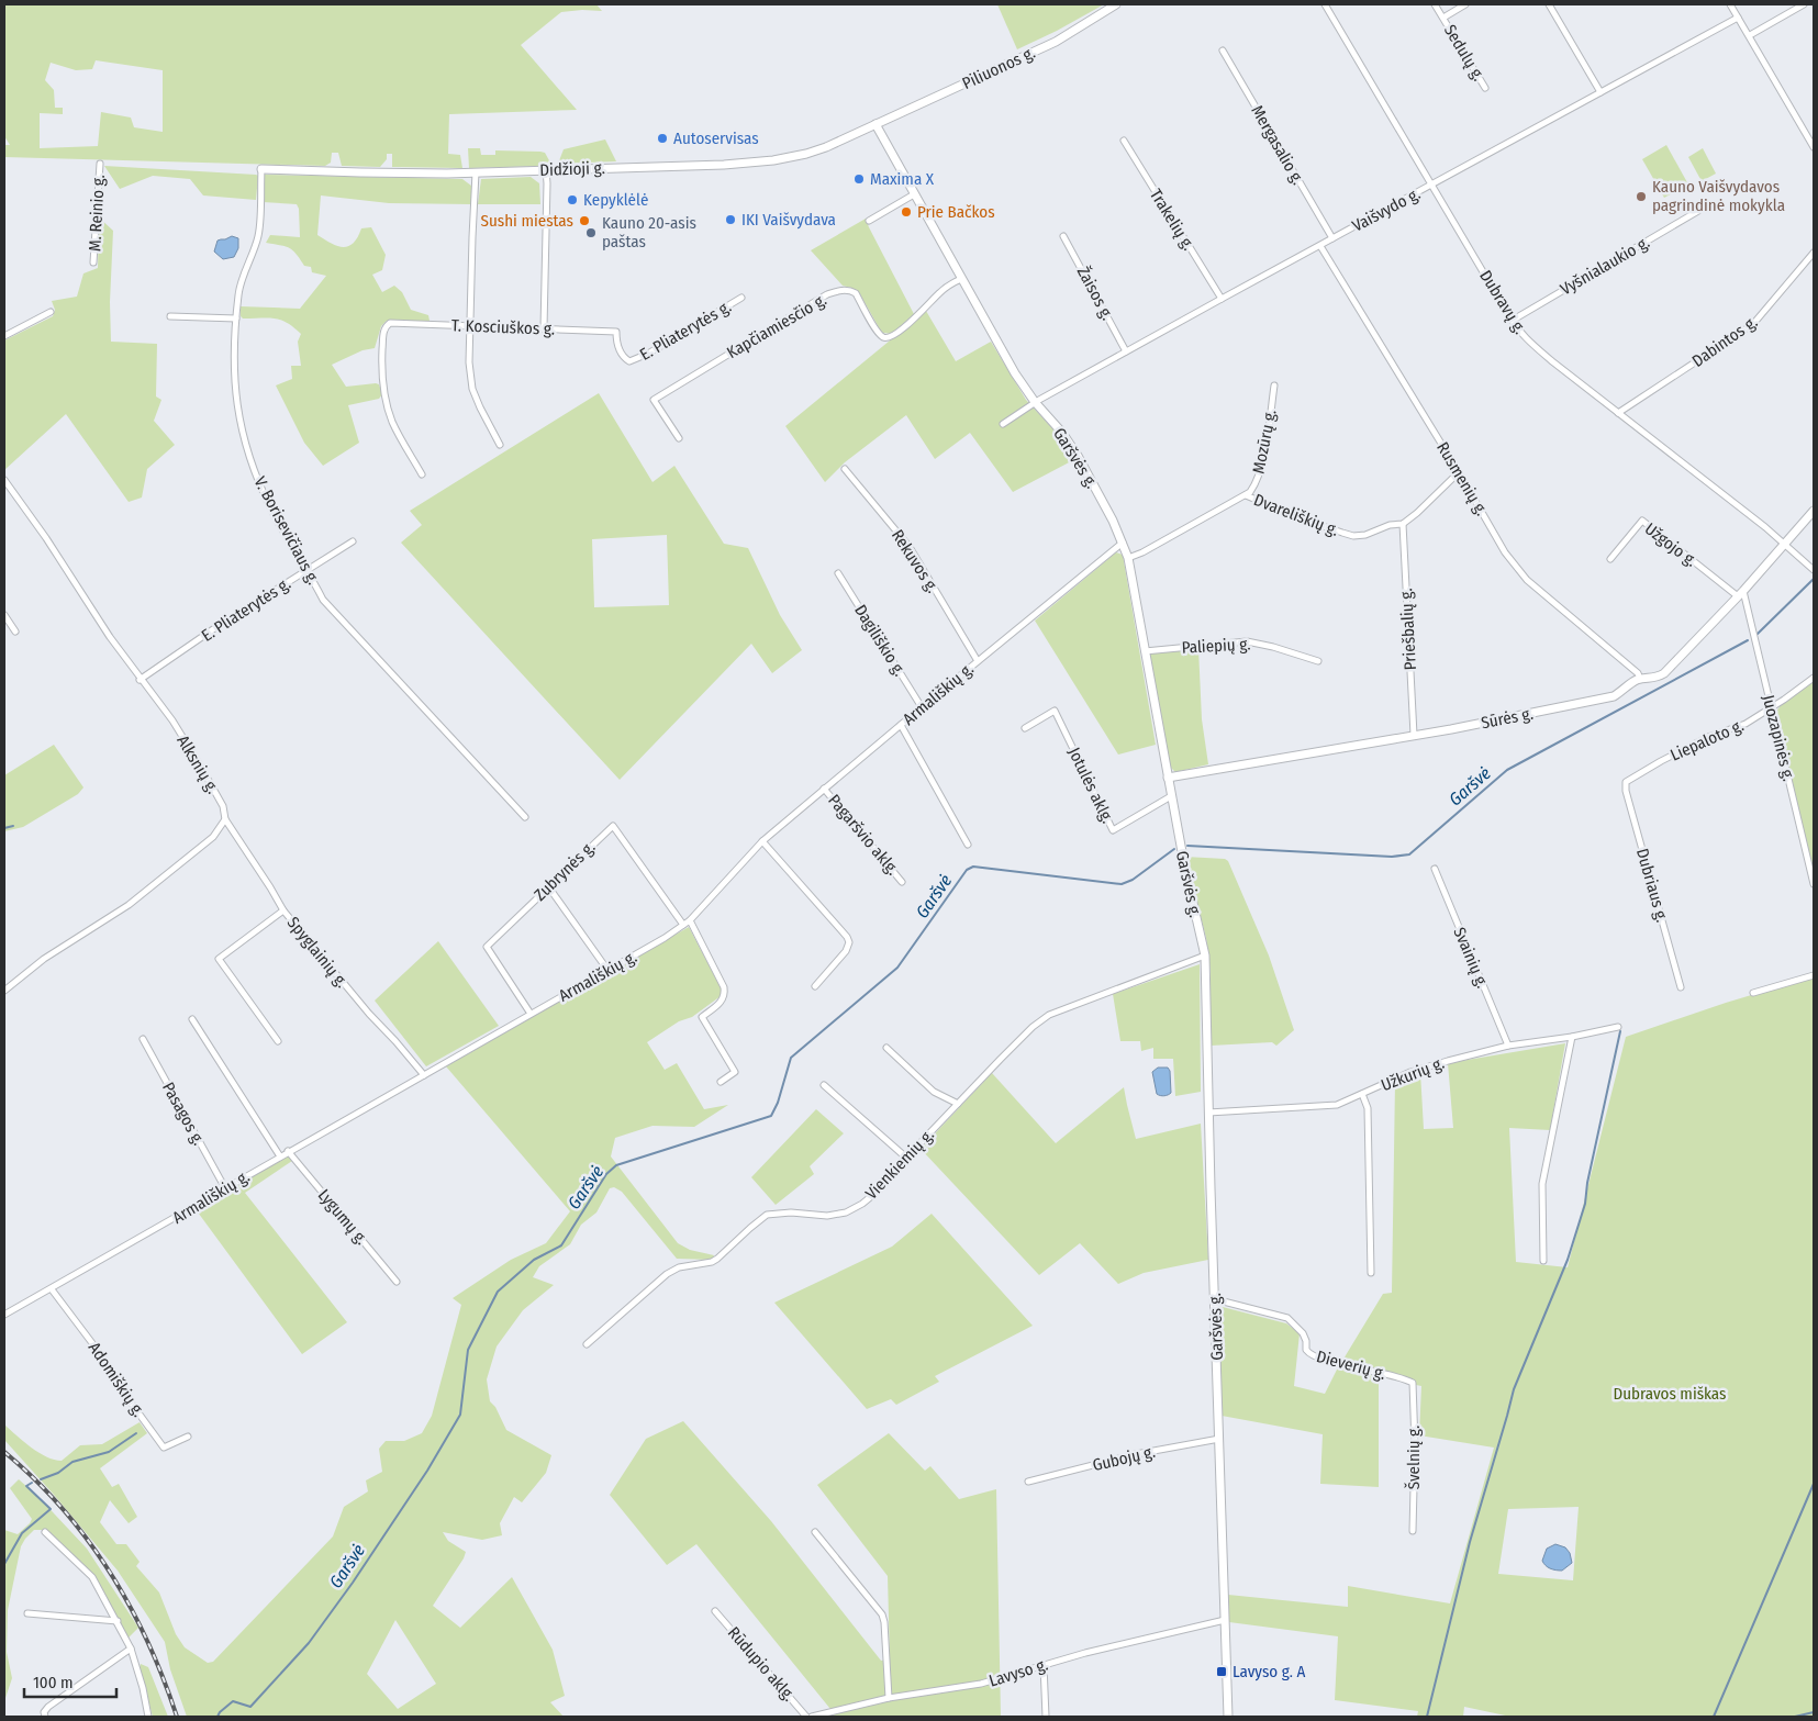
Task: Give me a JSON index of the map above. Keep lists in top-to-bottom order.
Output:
{
  "streets": {
    "main road": [
      "Piliuonos g.",
      "Didžioji g.",
      "Garšvės g.",
      "Sūrės g."
    ],
    "street": [
      "Sedulų g.",
      "Mergasalio g.",
      "Vaišvydo g.",
      "M. Reinio g.",
      "Trakelių g.",
      "Vyšnialaukio g.",
      "Žaisos g.",
      "Dubravų g.",
      "Kapčiamiesčio g.",
      "T. Kosciuškos g.",
      "E. Pliaterytės g.",
      "Dabintos g.",
      "Mozūrų g.",
      "Rusmenių g.",
      "Dvareliškių g.",
      "V. Borisevičiaus g.",
      "Užgojo g.",
      "Rekuvos g.",
      "Priešbalių g.",
      "Dagiliškio g.",
      "Paliepių g.",
      "Armališkių g.",
      "Juozapinės g.",
      "Liepaloto g.",
      "Alksnių g.",
      "Jotulės aklg.",
      "Pagaršvio aklg.",
      "Zubrynės g.",
      "Dubriaus g.",
      "Spyglainių g.",
      "Svainių g.",
      "Užkurių g.",
      "Pasagos g.",
      "Vienkiemių g.",
      "Lygumų g.",
      "Dieverių g.",
      "Adomiškių g.",
      "Švelnių g.",
      "Gubojų g.",
      "Rūdupio aklg.",
      "Lavyso g."
    ]
  },
  "crossings": [
    ["Piliuonos g.", "Didžioji g."],
    ["Piliuonos g.", "Garšvės g."],
    ["Mergasalio g.", "Vaišvydo g."],
    ["Didžioji g.", "Garšvės g."],
    ["Didžioji g.", "V. Borisevičiaus g."],
    ["Vaišvydo g.", "Trakelių g."],
    ["Vaišvydo g.", "Žaisos g."],
    ["Vaišvydo g.", "Dubravų g."],
    ["Vaišvydo g.", "Garšvės g."],
    ["Vaišvydo g.", "Rusmenių g."],
    ["Vyšnialaukio g.", "Dubravų g."],
    ["Dubravų g.", "Dabintos g."],
    ["Dubravų g.", "Sūrės g."],
    ["Kapčiamiesčio g.", "Garšvės g."],
    ["T. Kosciuškos g.", "E. Pliaterytės g."],
    ["E. Pliaterytės g.", "V. Borisevičiaus g."],
    ["E. Pliaterytės g.", "Alksnių g."],
    ["Mozūrų g.", "Dvareliškių g."],
    ["Garšvės g.", "Dvareliškių g."],
    ["Garšvės g.", "Paliepių g."],
    ["Garšvės g.", "Armališkių g."],
    ["Garšvės g.", "Sūrės g."],
    ["Garšvės g.", "Jotulės aklg."],
    ["Garšvės g.", "Užkurių g."],
    ["Garšvės g.", "Vienkiemių g."],
    ["Garšvės g.", "Dieverių g."],
    ["Garšvės g.", "Gubojų g."],
    ["Garšvės g.", "Lavyso g."],
    ["Rusmenių g.", "Dvareliškių g."],
    ["Rusmenių g.", "Sūrės g."],
    ["Dvareliškių g.", "Priešbalių g."],
    ["Užgojo g.", "Sūrės g."],
    ["Užgojo g.", "Juozapinės g."],
    ["Rekuvos g.", "Armališkių g."],
    ["Priešbalių g.", "Sūrės g."],
    ["Dagiliškio g.", "Armališkių g."],
    ["Armališkių g.", "Pagaršvio aklg."],
    ["Armališkių g.", "Zubrynės g."],
    ["Armališkių g.", "Spyglainių g."],
    ["Armališkių g.", "Pasagos g."],
    ["Armališkių g.", "Lygumų g."],
    ["Armališkių g.", "Adomiškių g."],
    ["Sūrės g.", "Juozapinės g."],
    ["Juozapinės g.", "Liepaloto g."],
    ["Liepaloto g.", "Dubriaus g."],
    ["Alksnių g.", "Spyglainių g."],
    ["Svainių g.", "Užkurių g."],
    ["Dieverių g.", "Švelnių g."]
  ],
  "water": ["Garšvė"],
  "parks": ["Dubravos miškas"],
  "places": {
    "other": [
      "Autoservisas",
      "Maxima X",
      "Kauno Vaišvydavos pagrindinė mokykla",
      "Kepyklėlė",
      "Prie Bačkos",
      "IKI Vaišvydava",
      "Sushi miestas",
      "Kauno 20-asis paštas"
    ],
    "transit": ["Lavyso g. A"]
  },
  "scale_bar": "100 m"
}
